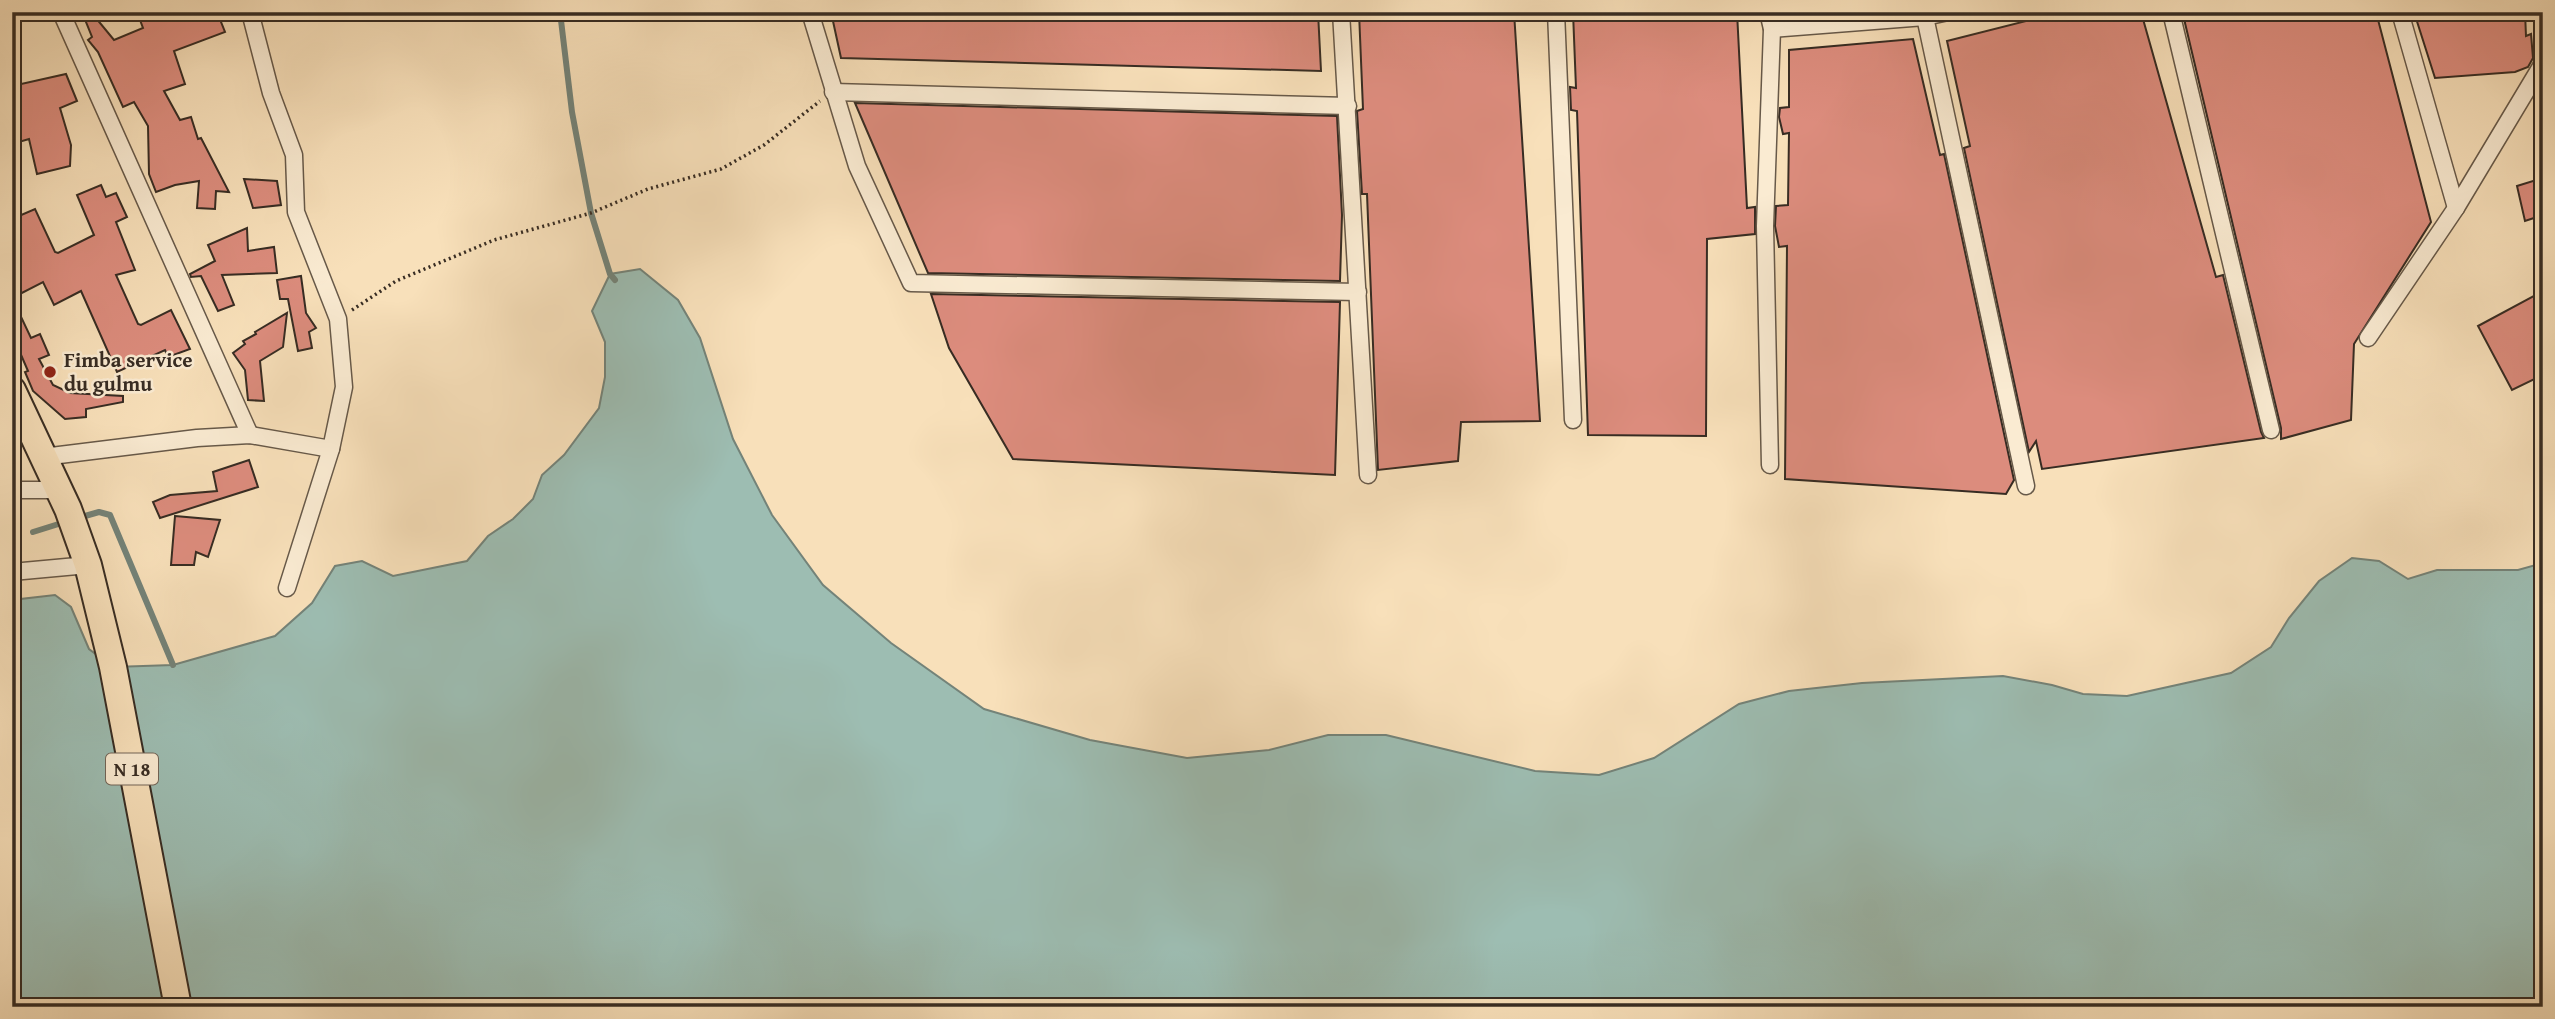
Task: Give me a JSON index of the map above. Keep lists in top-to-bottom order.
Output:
{
  "streets": {
    "main road": ["N 18"]
  },
  "places": ["Fimba service du gulmu"]
}
